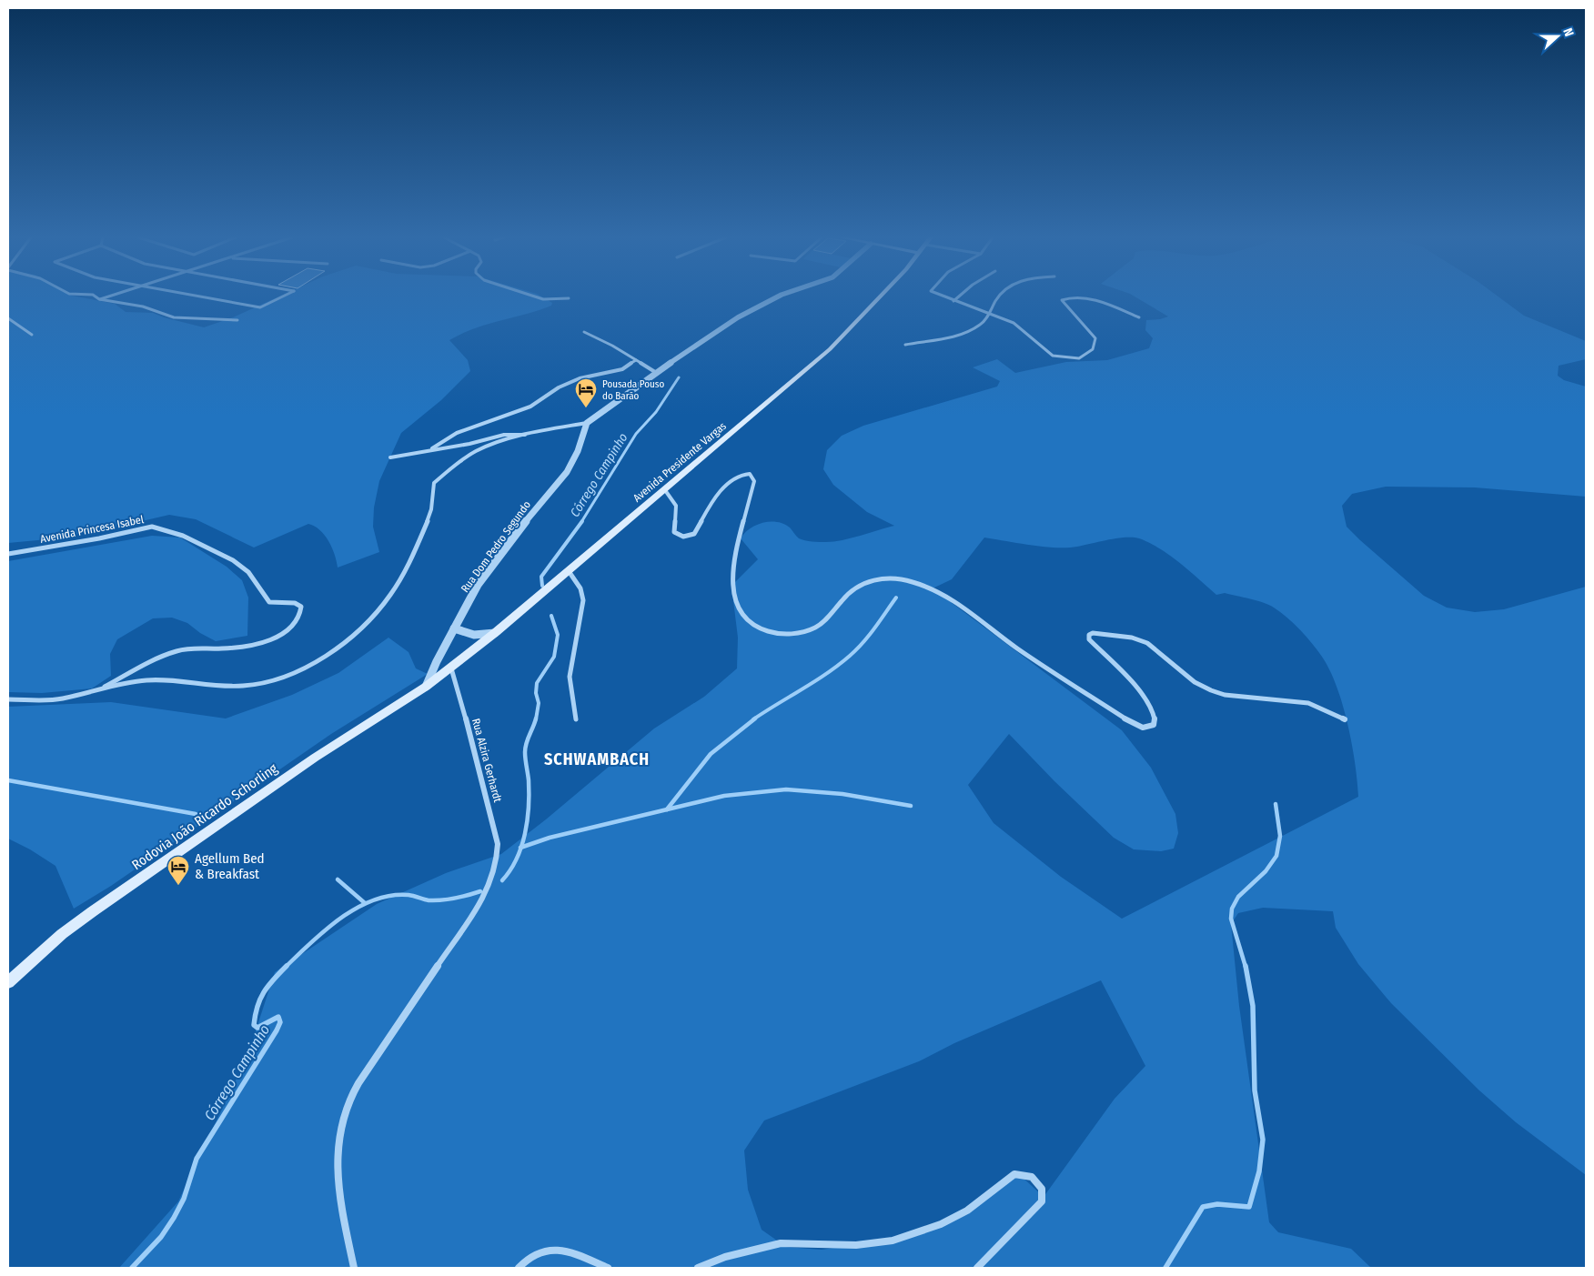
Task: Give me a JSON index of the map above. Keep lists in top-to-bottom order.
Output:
{
  "streets": {
    "main road": ["Avenida Presidente Vargas", "Rodovia João Ricardo Schorling"],
    "street": ["Avenida Princesa Isabel", "Rua Dom Pedro Segundo", "Rua Alzira Gerhardt"]
  },
  "crossings": [
    ["Avenida Presidente Vargas", "Rua Dom Pedro Segundo"],
    ["Avenida Presidente Vargas", "Rua Alzira Gerhardt"],
    ["Avenida Presidente Vargas", "Rodovia João Ricardo Schorling"],
    ["Avenida Princesa Isabel", "Rua Dom Pedro Segundo"],
    ["Rua Dom Pedro Segundo", "Rodovia João Ricardo Schorling"]
  ],
  "districts": ["SCHWAMBACH"],
  "water": ["Córrego Campinho"],
  "places": {
    "hotel": ["Pousada Pouso do Barão", "Agellum Bed & Breakfast"]
  },
  "north": "right"
}
